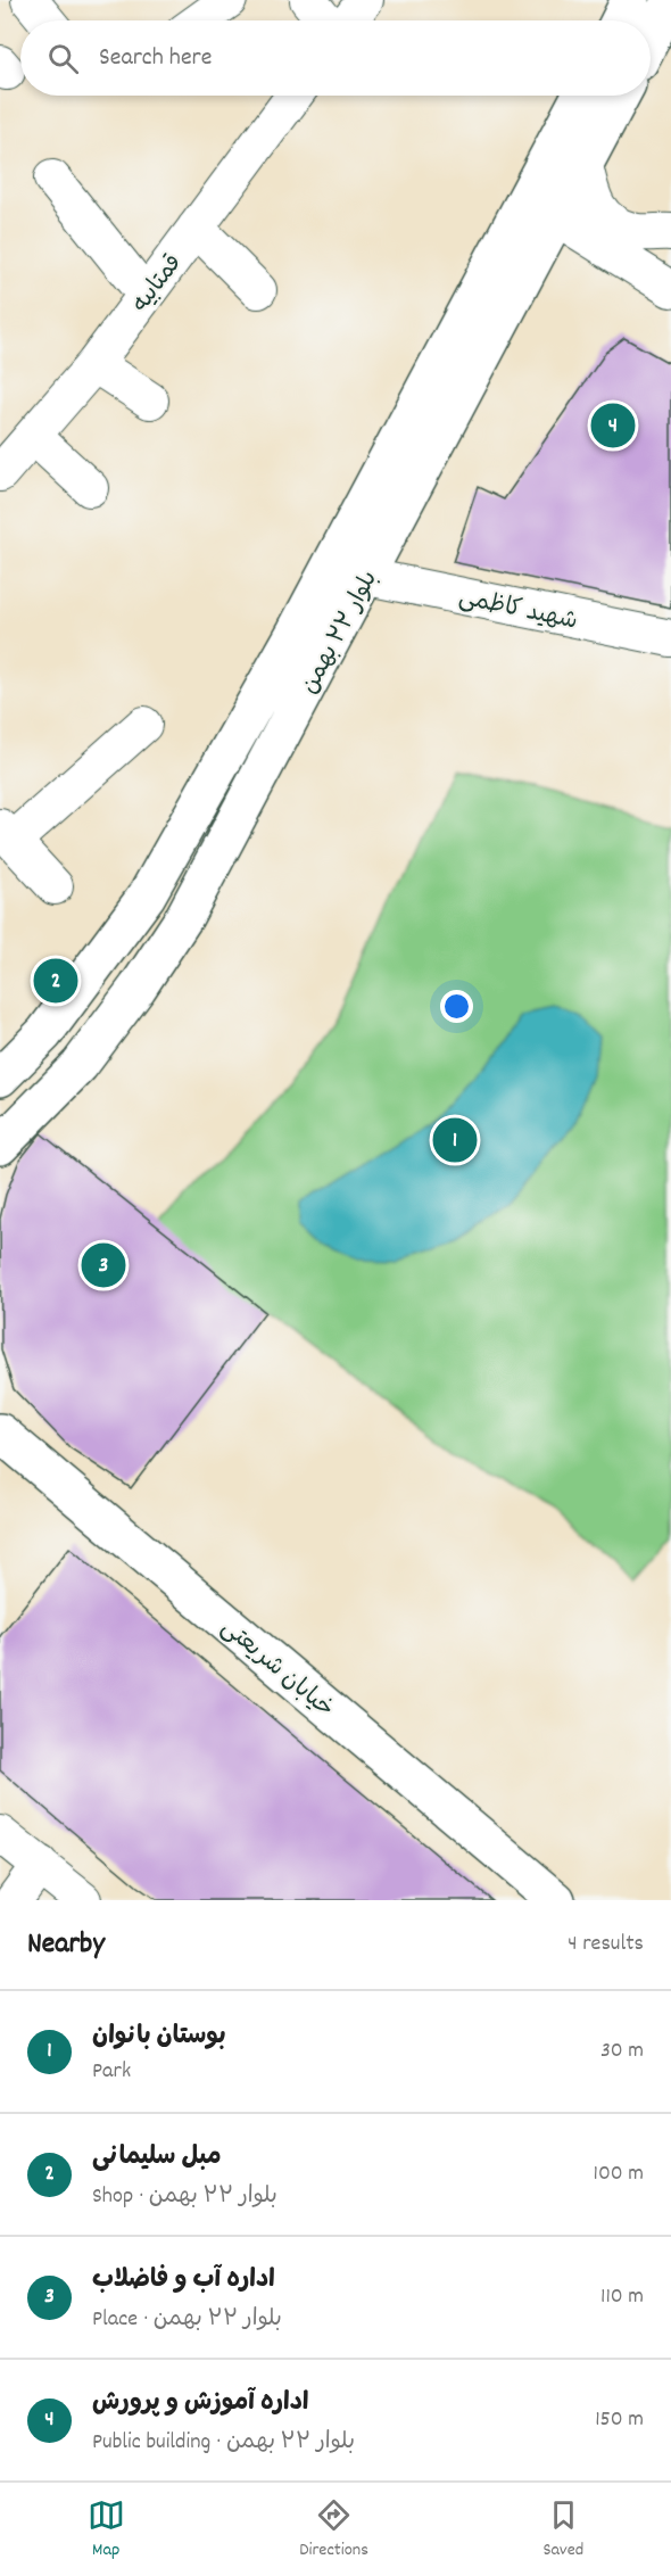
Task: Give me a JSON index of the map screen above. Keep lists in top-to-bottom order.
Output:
{
  "streets": {
    "main road": ["بلوار ۲۲ بهمن", "خیابان شریعتی"],
    "street": ["قمتابیه", "شهید کاظمی"]
  },
  "crossings": [
    ["شهید کاظمی", "بلوار ۲۲ بهمن"]
  ],
  "page": {
    "search": "Search here",
    "pins": [
      "4",
      "2",
      "1",
      "3"
    ],
    "heading": ["Nearby", "4 results"],
    "list": [
      {
        "mark": "1",
        "name": "بوستان بانوان",
        "note": "Park",
        "value": "30 m"
      },
      {
        "mark": "2",
        "name": "مبل سلیمانی",
        "note": "Shop · بلوار ۲۲ بهمن",
        "value": "100 m"
      },
      {
        "mark": "3",
        "name": "اداره آب و فاضلاب",
        "note": "Place · بلوار ۲۲ بهمن",
        "value": "110 m"
      },
      {
        "mark": "4",
        "name": "اداره آموزش و پرورش",
        "note": "Public building · بلوار ۲۲ بهمن",
        "value": "150 m"
      }
    ],
    "nav": ["Map", "Directions", "Saved"]
  }
}
